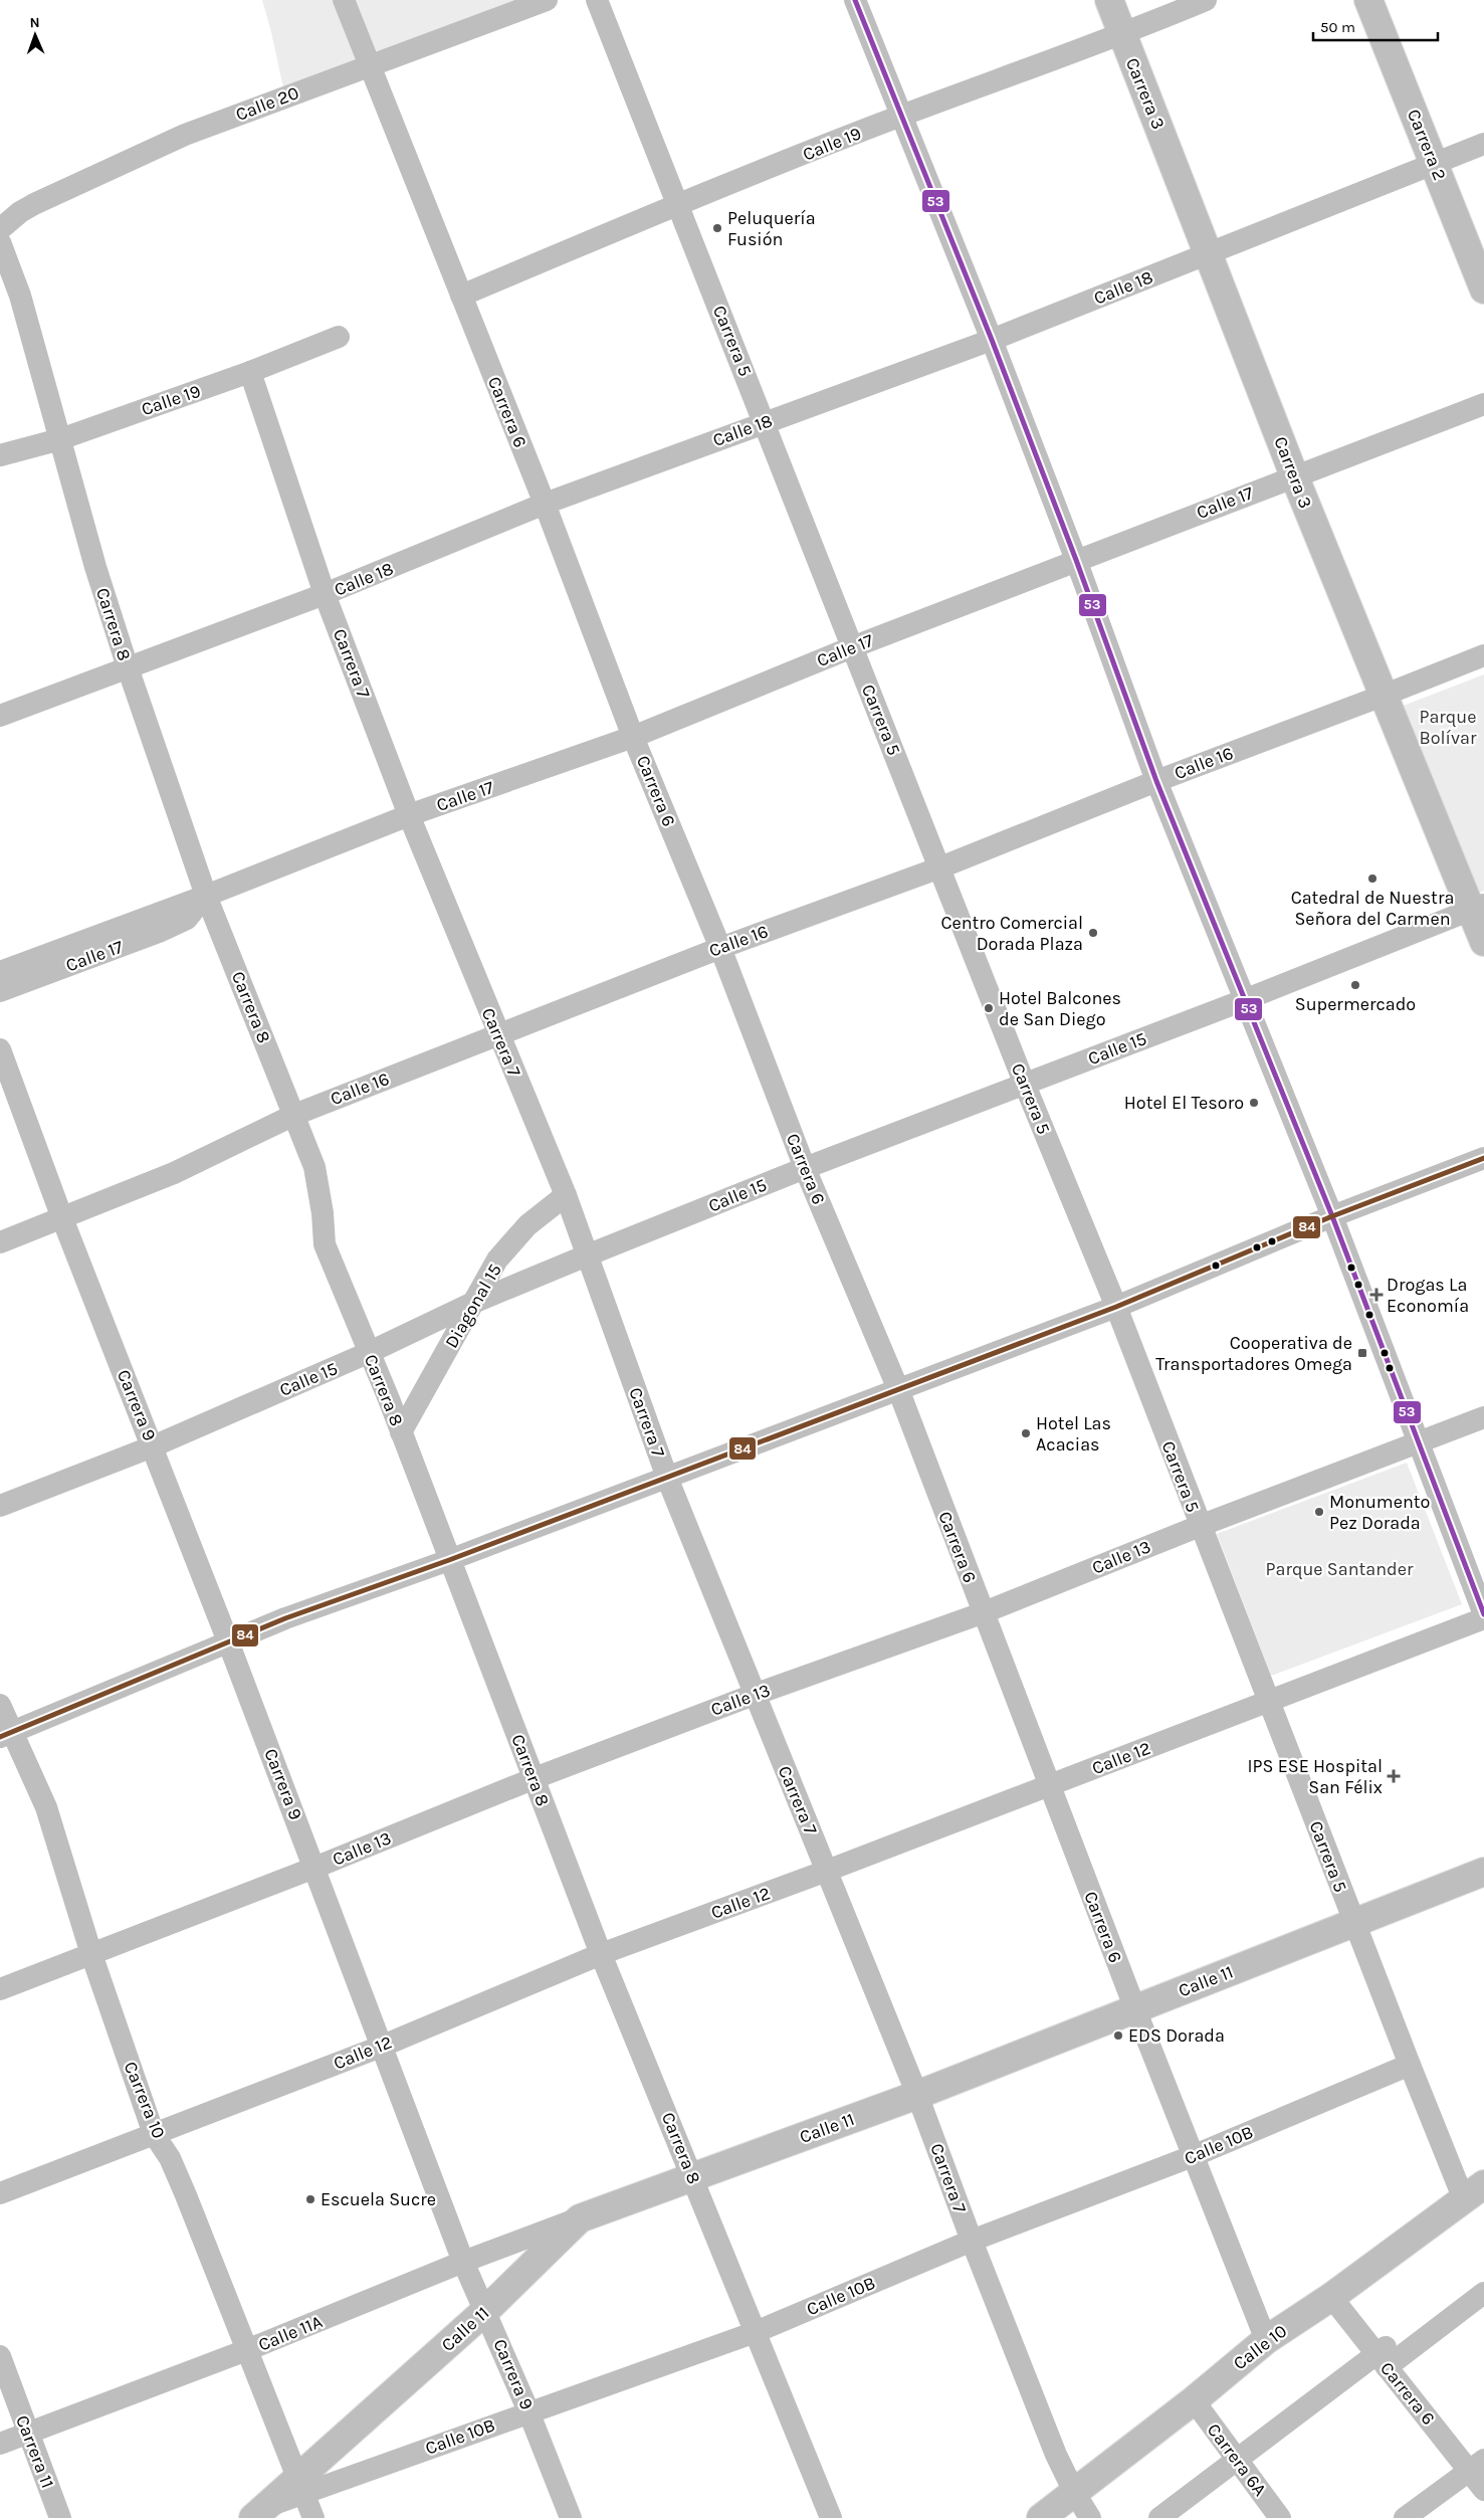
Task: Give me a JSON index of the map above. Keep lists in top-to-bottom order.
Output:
{
  "streets": {
    "main road": [
      "Carrera 3",
      "Carrera 2",
      "Calle 11",
      "Calle 10"
    ],
    "street": [
      "Calle 20",
      "Calle 19",
      "Calle 18",
      "Carrera 5",
      "Carrera 6",
      "Calle 17",
      "Carrera 8",
      "Carrera 7",
      "Calle 16",
      "Calle 15",
      "Diagonal 15",
      "Carrera 9",
      "Calle 13",
      "Calle 12",
      "Carrera 10",
      "Calle 10B",
      "Calle 11A",
      "Carrera 11",
      "Carrera 6A"
    ]
  },
  "crossings": [
    ["Carrera 3", "Calle 19"],
    ["Carrera 3", "Calle 18"],
    ["Carrera 3", "Calle 17"],
    ["Carrera 3", "Calle 16"],
    ["Carrera 3", "Calle 15"],
    ["Calle 20", "Carrera 6"],
    ["Calle 19", "Carrera 5"],
    ["Calle 19", "Carrera 6"],
    ["Calle 19", "Carrera 8"],
    ["Calle 19", "Carrera 7"],
    ["Carrera 2", "Calle 18"],
    ["Calle 18", "Carrera 5"],
    ["Calle 18", "Carrera 6"],
    ["Calle 18", "Carrera 8"],
    ["Calle 18", "Carrera 7"],
    ["Carrera 5", "Calle 17"],
    ["Carrera 5", "Calle 16"],
    ["Carrera 5", "Calle 15"],
    ["Carrera 5", "Calle 13"],
    ["Carrera 5", "Calle 12"],
    ["Carrera 5", "Calle 11"],
    ["Carrera 5", "Calle 10B"],
    ["Carrera 5", "Calle 10"],
    ["Carrera 6", "Calle 17"],
    ["Carrera 6", "Calle 16"],
    ["Carrera 6", "Calle 15"],
    ["Carrera 6", "Calle 13"],
    ["Carrera 6", "Calle 12"],
    ["Carrera 6", "Calle 11"],
    ["Carrera 6", "Calle 10B"],
    ["Carrera 6", "Calle 10"],
    ["Calle 17", "Carrera 8"],
    ["Calle 17", "Carrera 7"],
    ["Carrera 8", "Calle 16"],
    ["Carrera 8", "Calle 15"],
    ["Carrera 8", "Diagonal 15"],
    ["Carrera 8", "Calle 13"],
    ["Carrera 8", "Calle 12"],
    ["Carrera 8", "Calle 11"],
    ["Carrera 8", "Calle 10B"],
    ["Carrera 7", "Calle 16"],
    ["Carrera 7", "Calle 15"],
    ["Carrera 7", "Diagonal 15"],
    ["Carrera 7", "Calle 13"],
    ["Carrera 7", "Calle 12"],
    ["Carrera 7", "Calle 11"],
    ["Carrera 7", "Calle 10B"],
    ["Carrera 7", "Calle 10"],
    ["Calle 16", "Carrera 9"],
    ["Calle 15", "Diagonal 15"],
    ["Calle 15", "Carrera 9"],
    ["Carrera 9", "Calle 13"],
    ["Carrera 9", "Calle 12"],
    ["Carrera 9", "Calle 11"],
    ["Carrera 9", "Calle 10B"],
    ["Carrera 9", "Calle 11A"],
    ["Calle 13", "Carrera 10"],
    ["Calle 12", "Carrera 10"],
    ["Calle 11", "Carrera 10"],
    ["Calle 11", "Calle 10B"],
    ["Calle 11", "Calle 11A"],
    ["Carrera 10", "Calle 10B"],
    ["Carrera 10", "Calle 11A"],
    ["Calle 11A", "Carrera 11"],
    ["Calle 10", "Carrera 6A"]
  ],
  "parks": ["Parque Bolívar", "Parque Santander"],
  "places": {
    "other": [
      "Peluquería Fusión",
      "Catedral de Nuestra Señora del Carmen",
      "Centro Comercial Dorada Plaza",
      "Supermercado",
      "Hotel Balcones de San Diego",
      "Hotel El Tesoro",
      "Hotel Las Acacias",
      "Monumento Pez Dorada",
      "EDS Dorada",
      "Escuela Sucre"
    ],
    "health": ["Drogas La Economía", "IPS ESE Hospital San Félix"],
    "transit": ["Cooperativa de Transportadores Omega"]
  },
  "lines": ["transit line 53", "transit line 84"],
  "scale_bar": "50 m",
  "north": "top"
}
